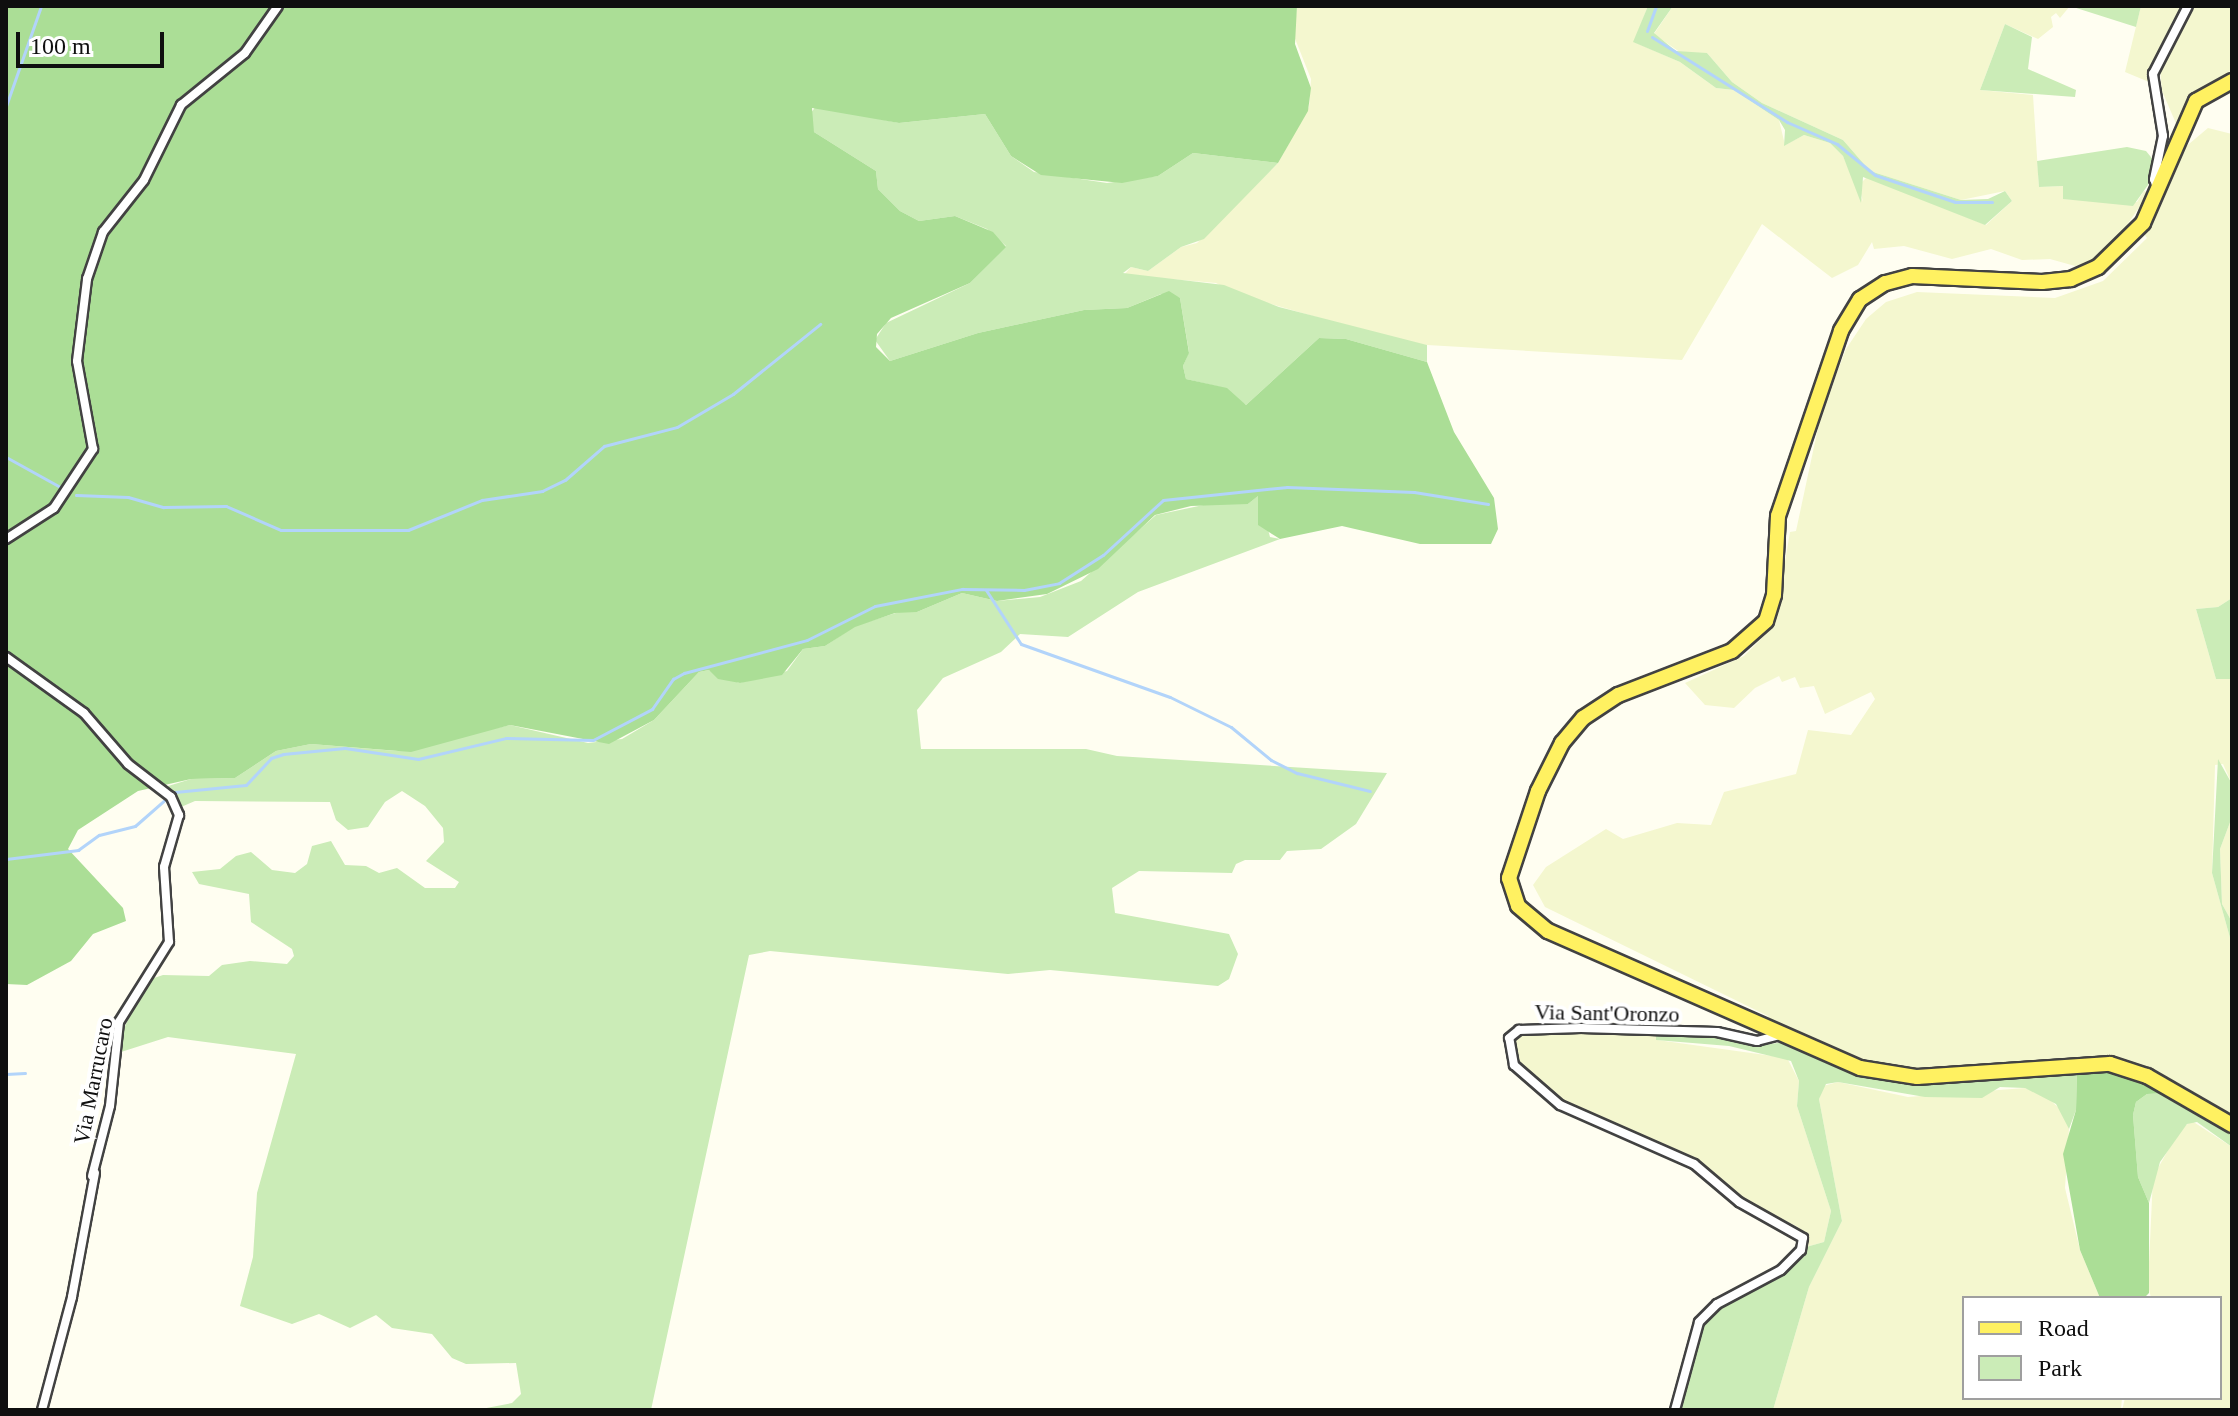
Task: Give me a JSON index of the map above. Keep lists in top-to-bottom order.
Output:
{
  "streets": {
    "street": ["Via Sant'Oronzo", "Via Marrucaro"]
  },
  "legend": ["Road", "Park"],
  "scale_bar": "100 m"
}
